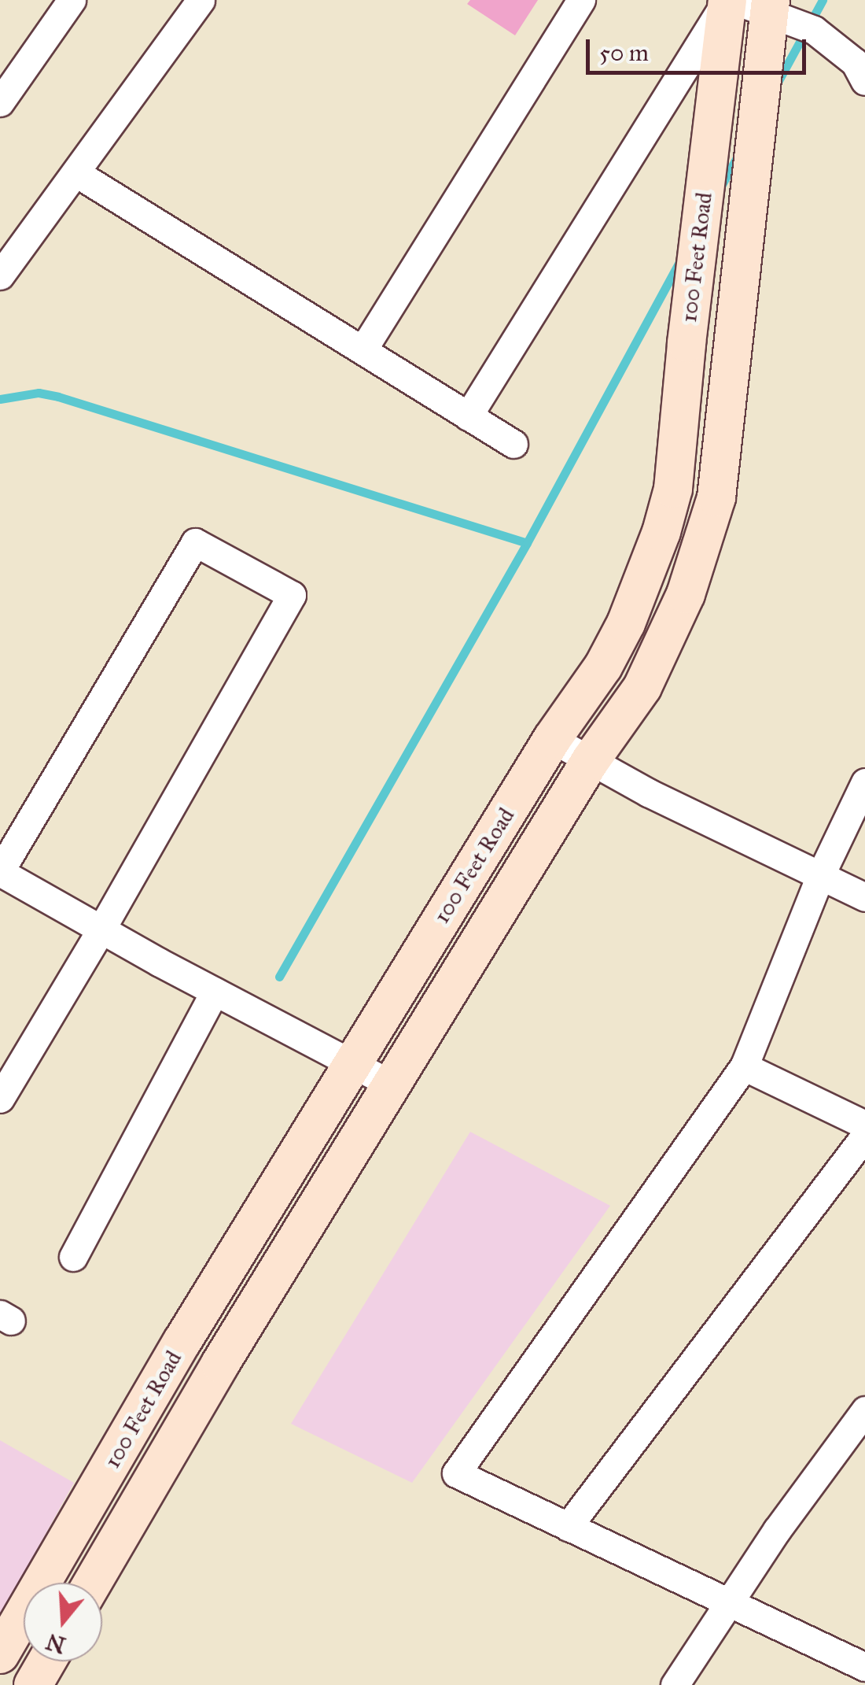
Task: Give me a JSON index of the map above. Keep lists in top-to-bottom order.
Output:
{
  "streets": {
    "main road": ["100 Feet Road"]
  },
  "scale_bar": "50 m",
  "north": "bottom"
}
